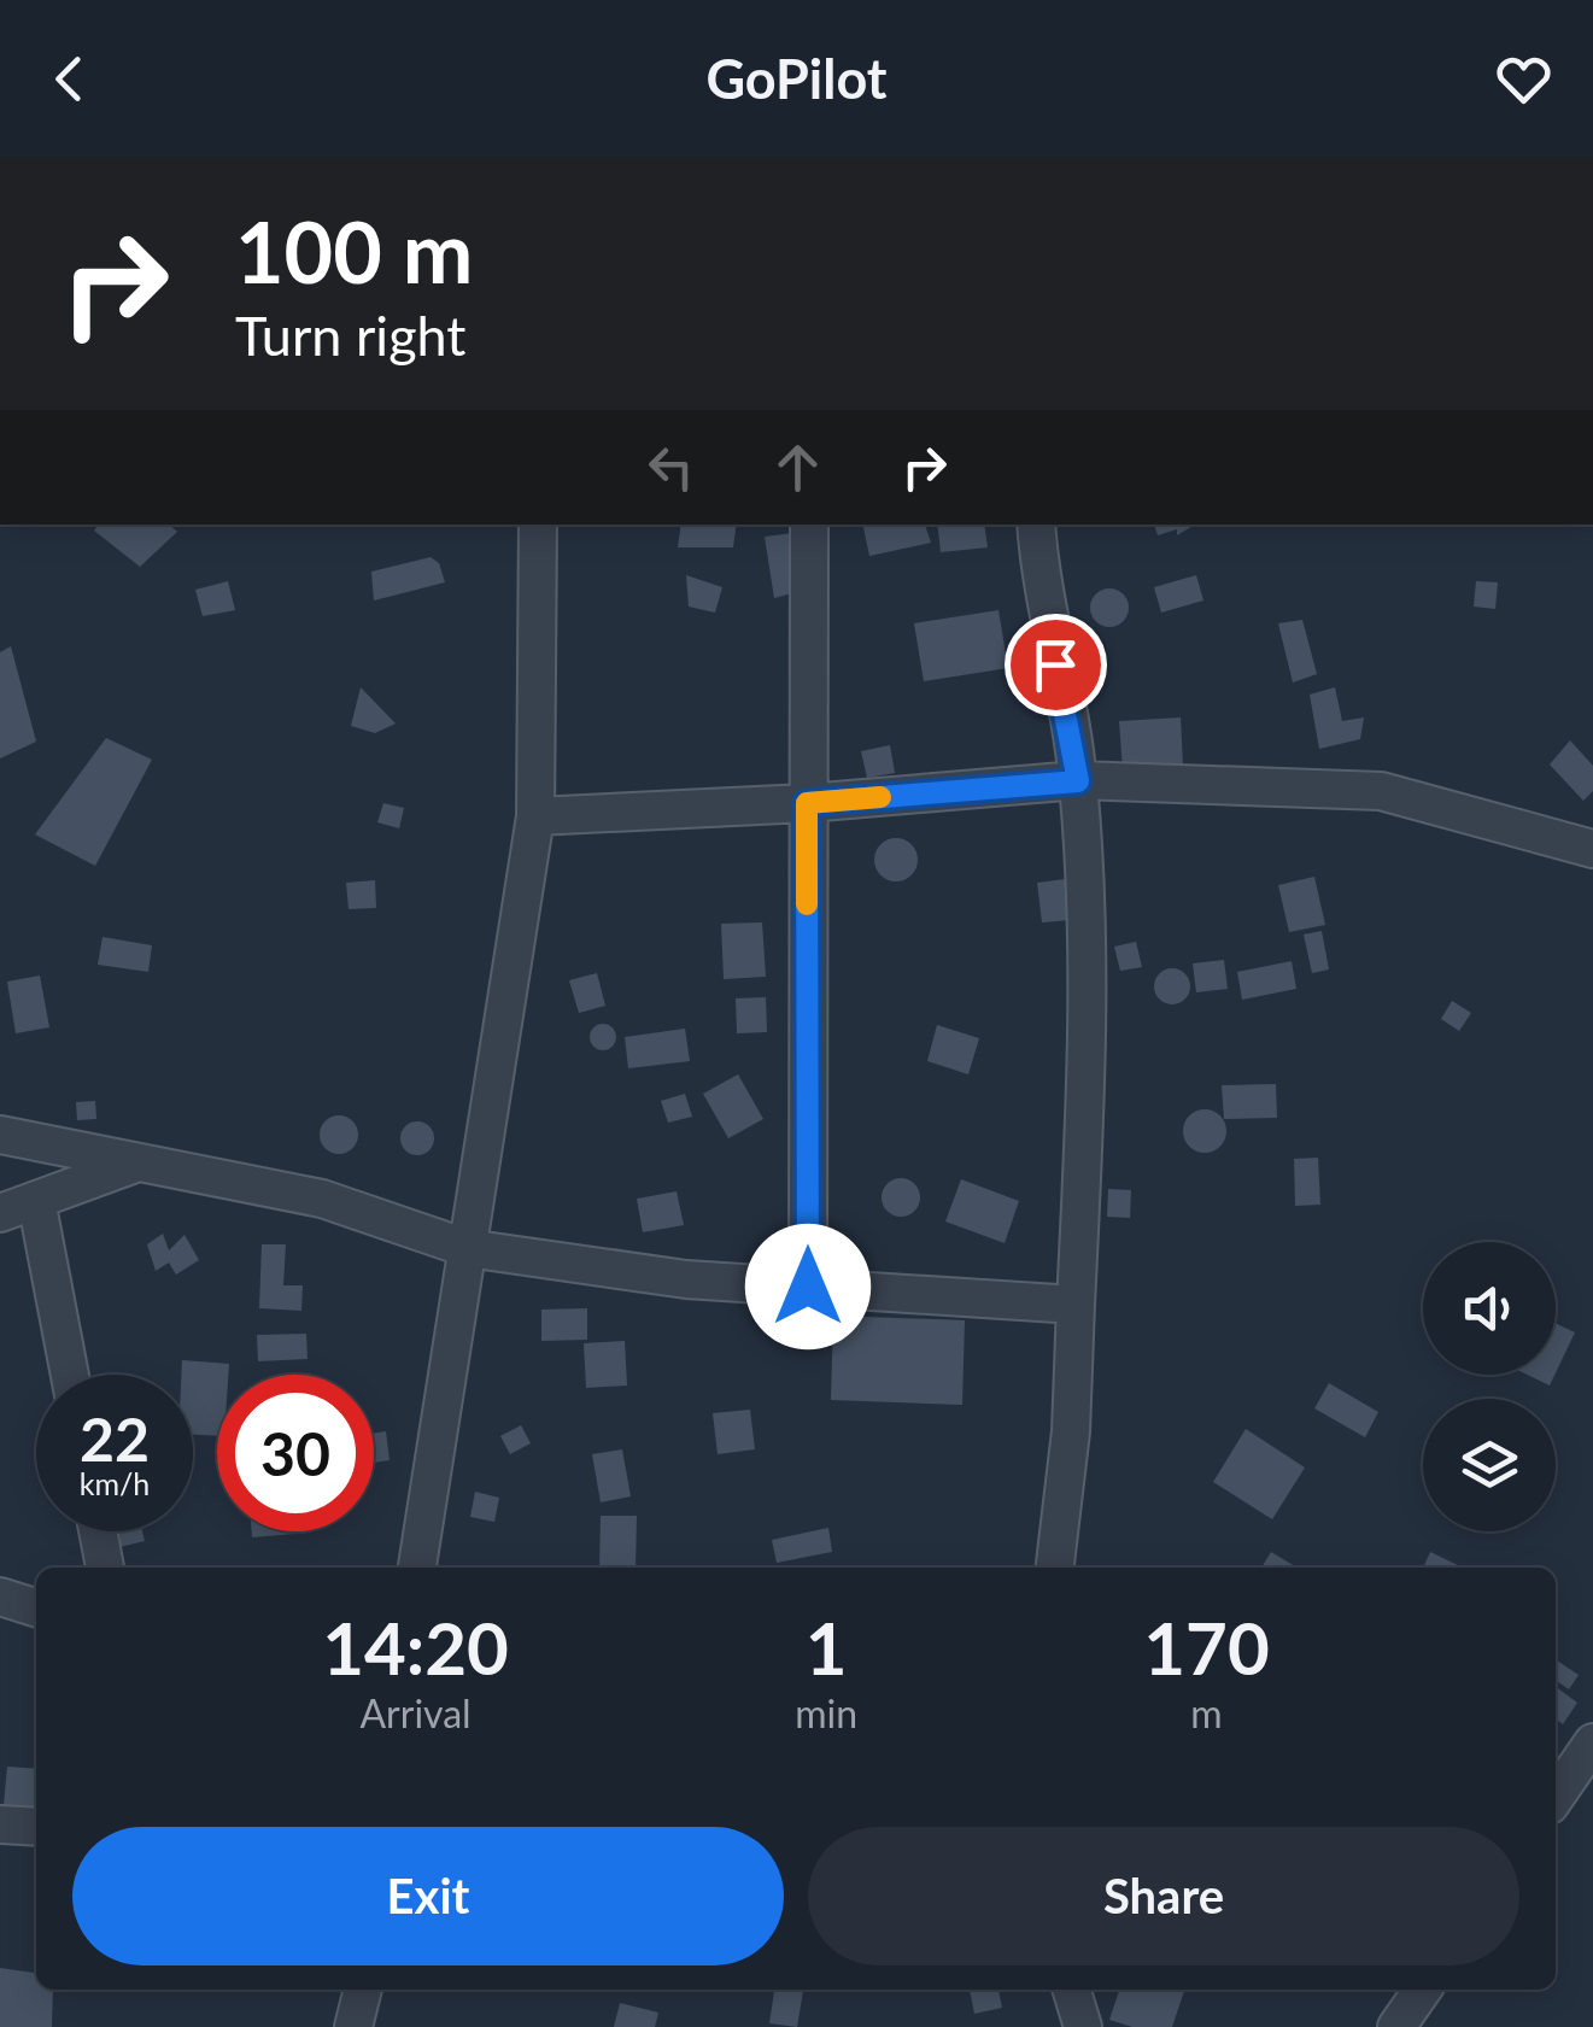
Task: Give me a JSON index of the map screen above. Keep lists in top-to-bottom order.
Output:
{
  "page": {
    "header": "GoPilot",
    "turn": ["100 m", "Turn right"],
    "speed": "22 km/h",
    "limit": "30",
    "eta": [
      "14:20",
      "Arrival",
      "1",
      "min",
      "170",
      "m"
    ],
    "buttons": ["Exit", "Share"]
  }
}
